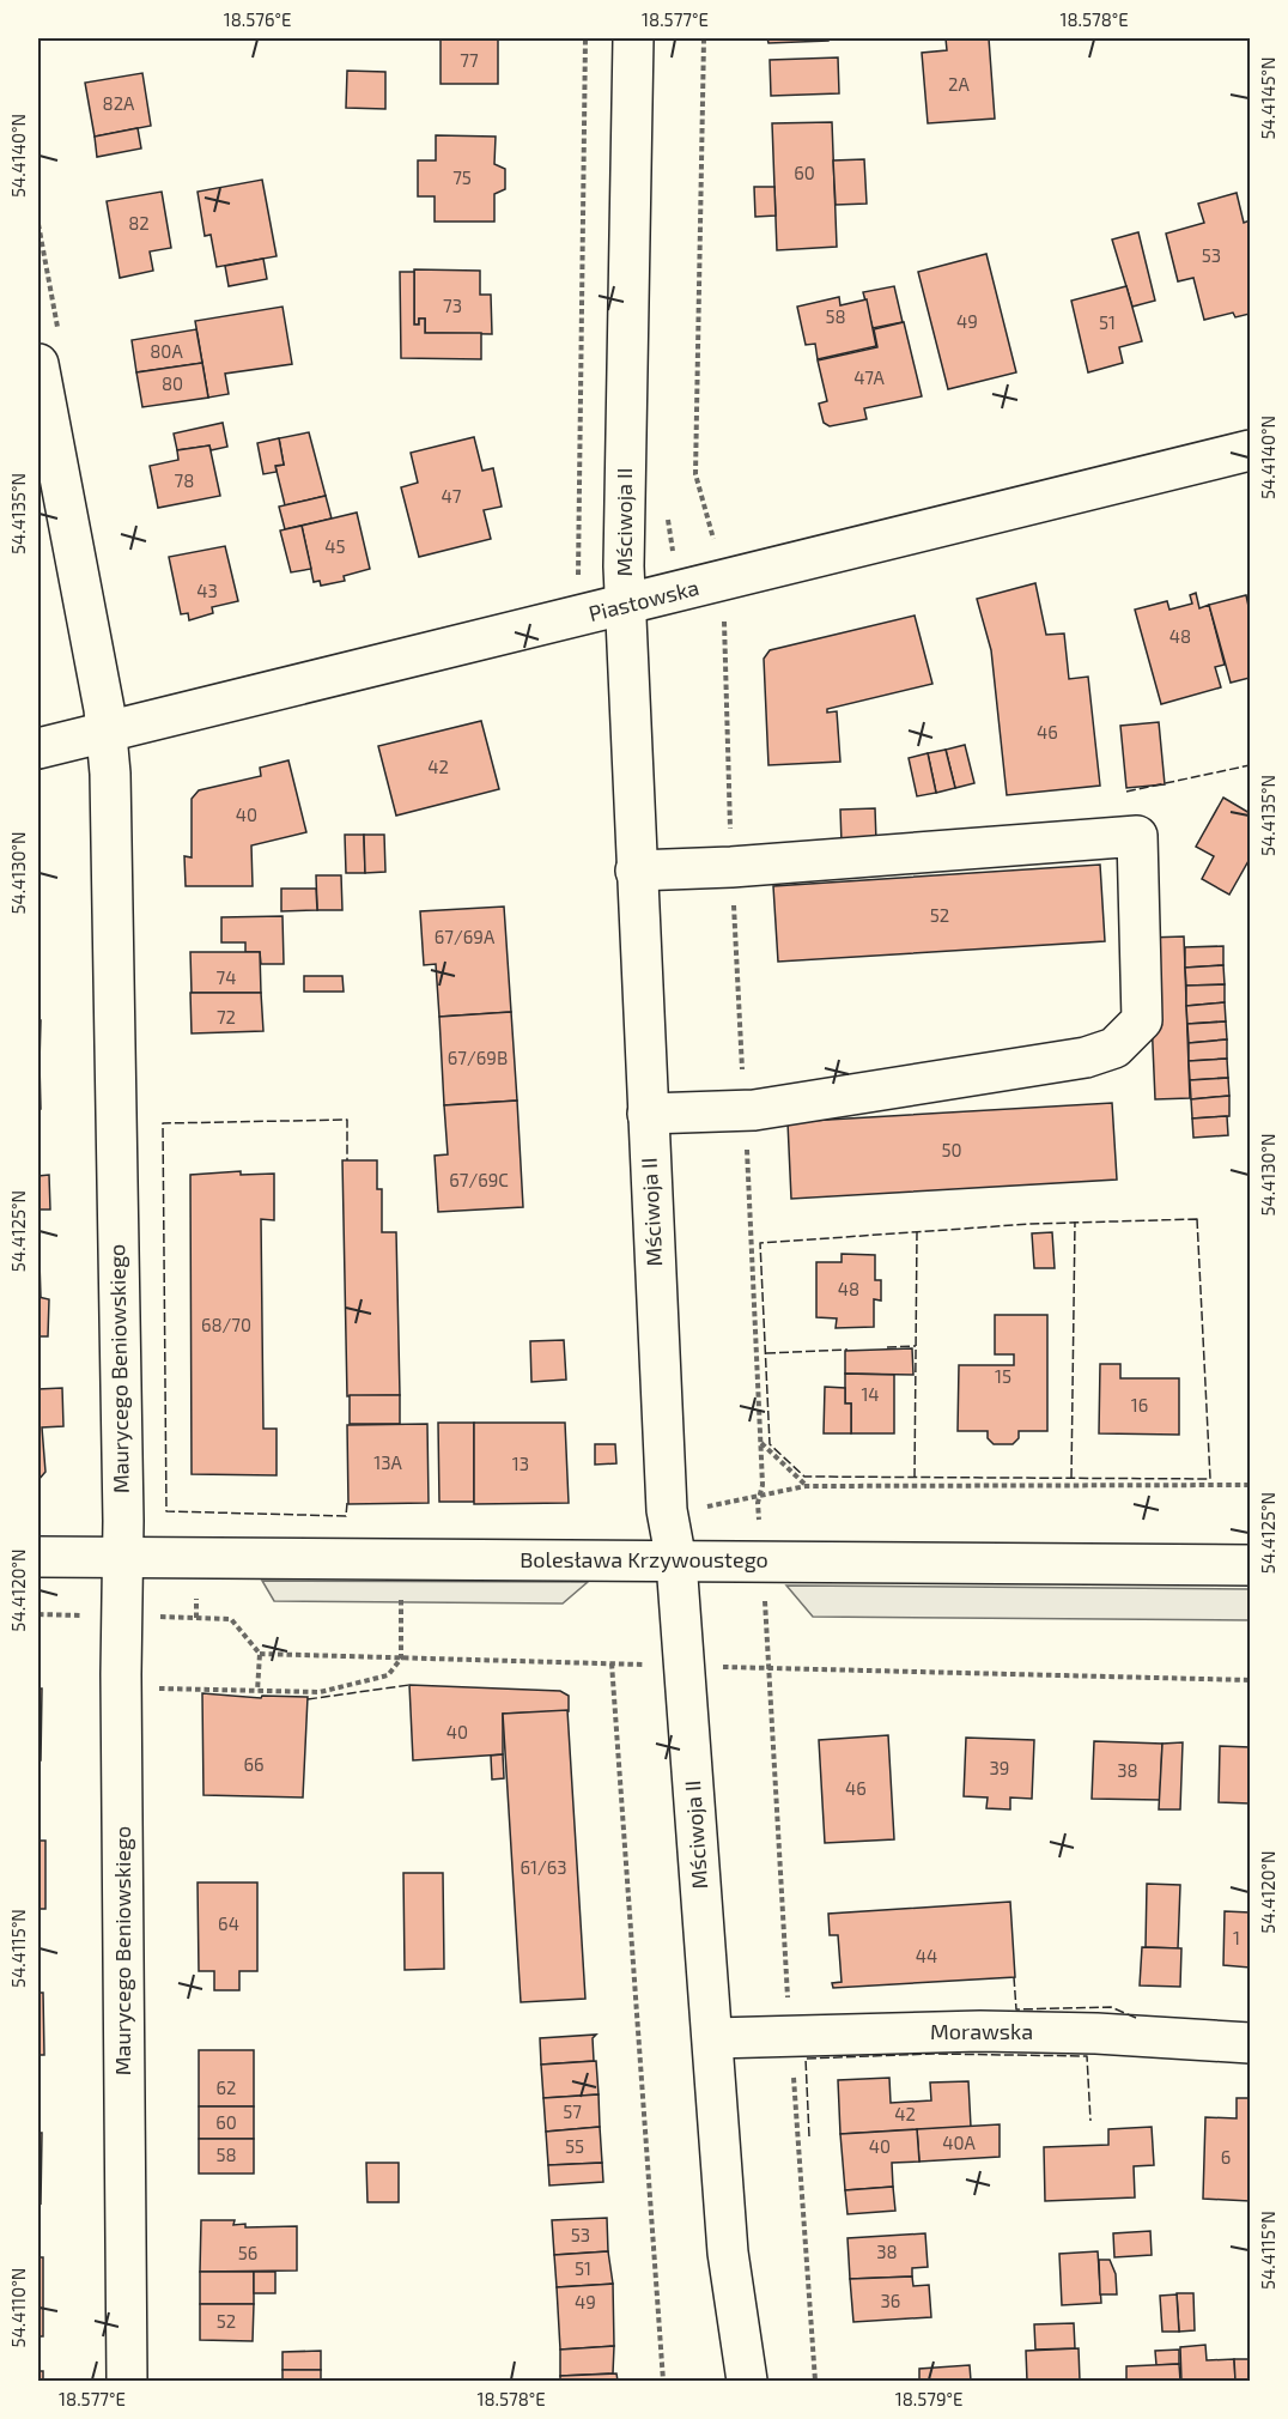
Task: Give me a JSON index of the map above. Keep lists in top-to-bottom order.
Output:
{
  "streets": {
    "street": [
      "Mściwoja II",
      "Piastowska",
      "Maurycego Beniowskiego",
      "Bolesława Krzywoustego",
      "Morawska"
    ]
  },
  "crossings": [
    ["Mściwoja II", "Piastowska"],
    ["Mściwoja II", "Bolesława Krzywoustego"],
    ["Mściwoja II", "Morawska"],
    ["Piastowska", "Maurycego Beniowskiego"],
    ["Maurycego Beniowskiego", "Bolesława Krzywoustego"]
  ],
  "house_numbers": [
    "77",
    "2A",
    "82A",
    "60",
    "75",
    "82",
    "53",
    "73",
    "58",
    "49",
    "51",
    "80A",
    "47A",
    "80",
    "78",
    "47",
    "45",
    "43",
    "48",
    "46",
    "42",
    "40",
    "52",
    "67/69A",
    "74",
    "72",
    "67/69B",
    "50",
    "67/69C",
    "48",
    "68/70",
    "15",
    "14",
    "16",
    "13A",
    "13",
    "40",
    "66",
    "39",
    "38",
    "46",
    "61/63",
    "64",
    "1",
    "44",
    "62",
    "57",
    "42",
    "60",
    "40A",
    "55",
    "40",
    "58",
    "6",
    "53",
    "38",
    "56",
    "51",
    "36",
    "49",
    "52"
  ],
  "coordinates": [
    "18.576°E",
    "18.577°E",
    "18.578°E",
    "54.4145°N",
    "54.4140°N",
    "54.4135°N",
    "54.4130°N",
    "54.4125°N",
    "54.4120°N",
    "54.4115°N",
    "54.4110°N",
    "18.579°E"
  ]
}
